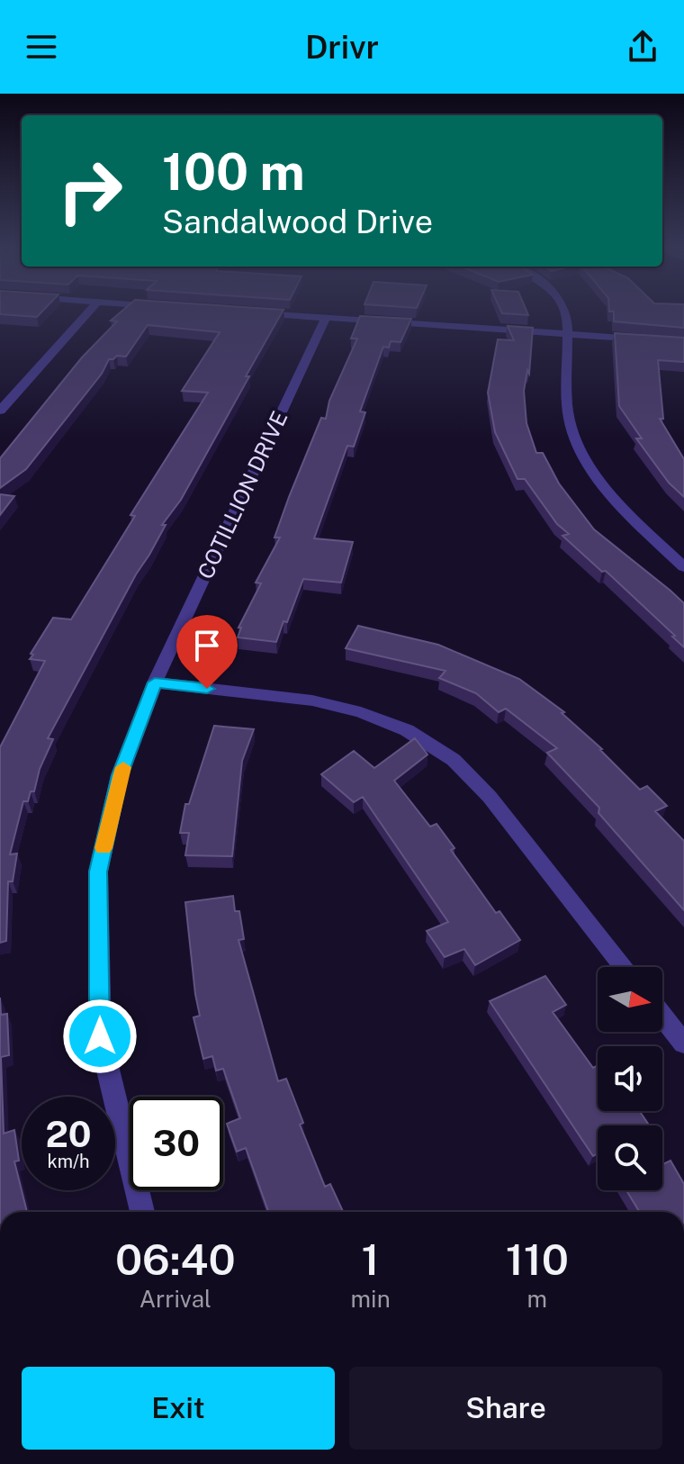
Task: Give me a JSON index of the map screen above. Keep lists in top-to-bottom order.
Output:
{
  "streets": {
    "street": ["COTILLION DRIVE"]
  },
  "north": "right",
  "page": {
    "header": "Drivr",
    "turn": ["100 m", "Sandalwood Drive"],
    "speed": "20 km/h",
    "limit": "30",
    "eta": [
      "06:40",
      "Arrival",
      "1",
      "min",
      "110",
      "m"
    ],
    "buttons": ["Exit", "Share"]
  }
}
